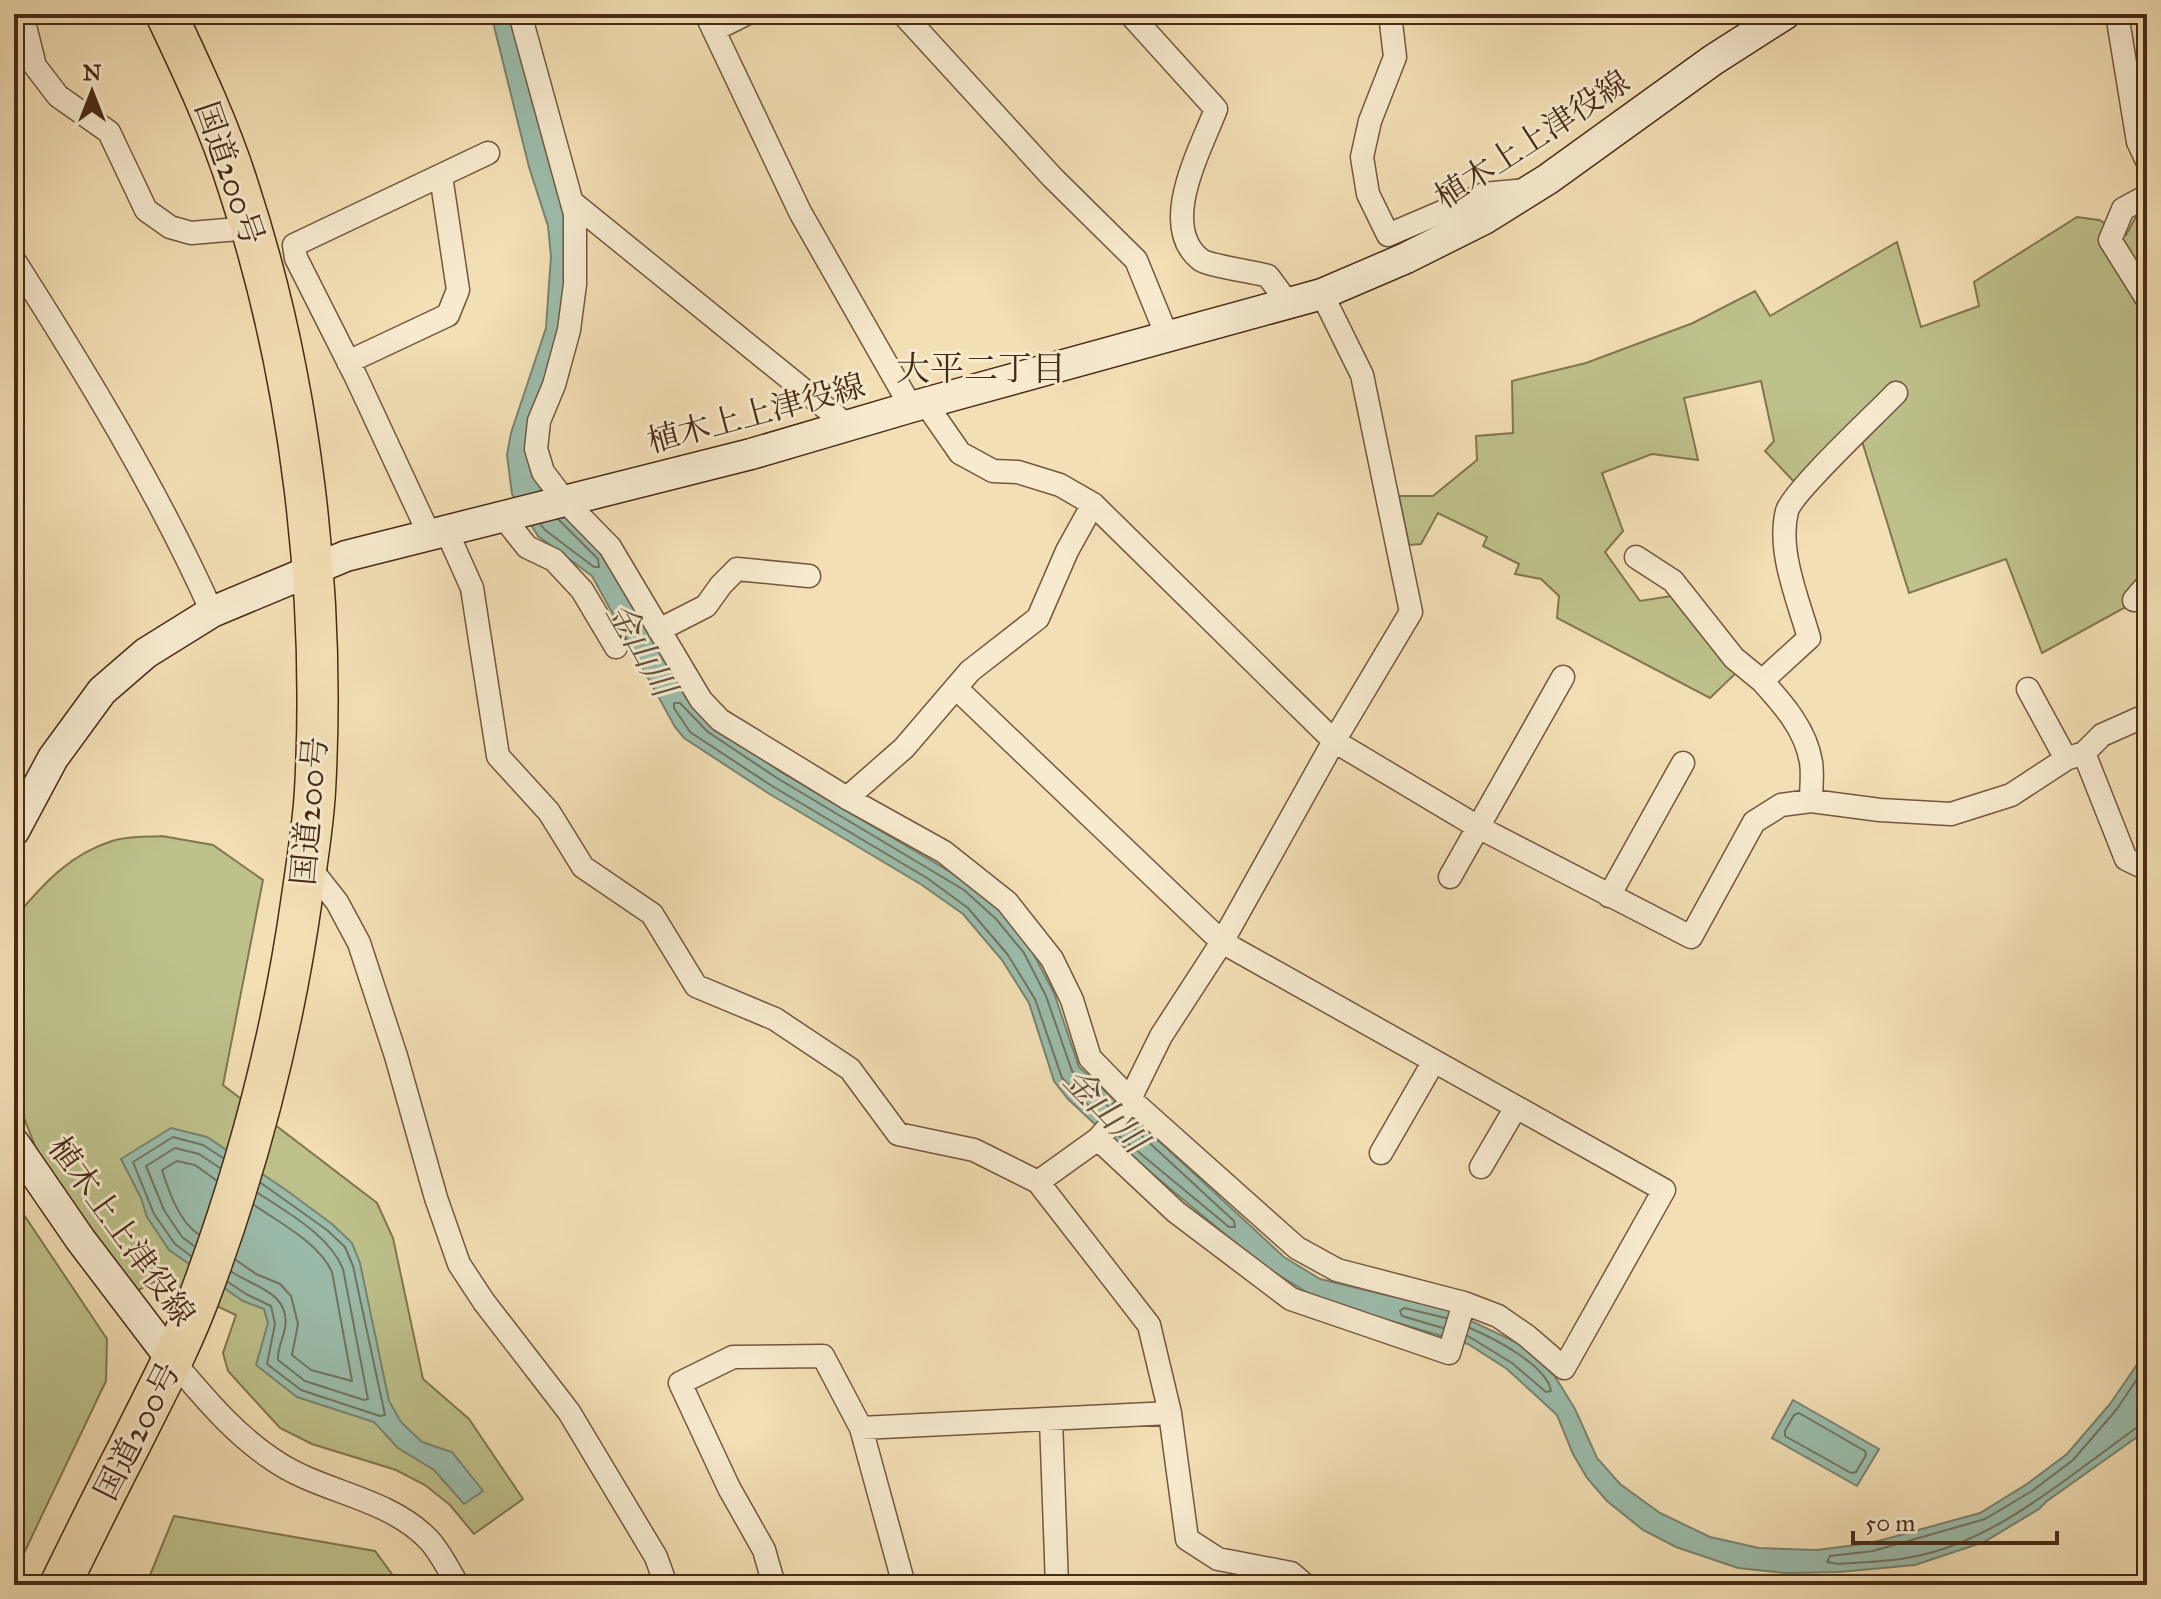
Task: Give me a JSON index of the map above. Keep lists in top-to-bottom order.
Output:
{
  "streets": {
    "highway": ["国道200号"],
    "main road": ["植木上上津役線"]
  },
  "crossings": [
    ["植木上上津役線", "国道200号"]
  ],
  "districts": ["大平二丁目"],
  "water": ["金山川"],
  "scale_bar": "50 m",
  "north": "top"
}
